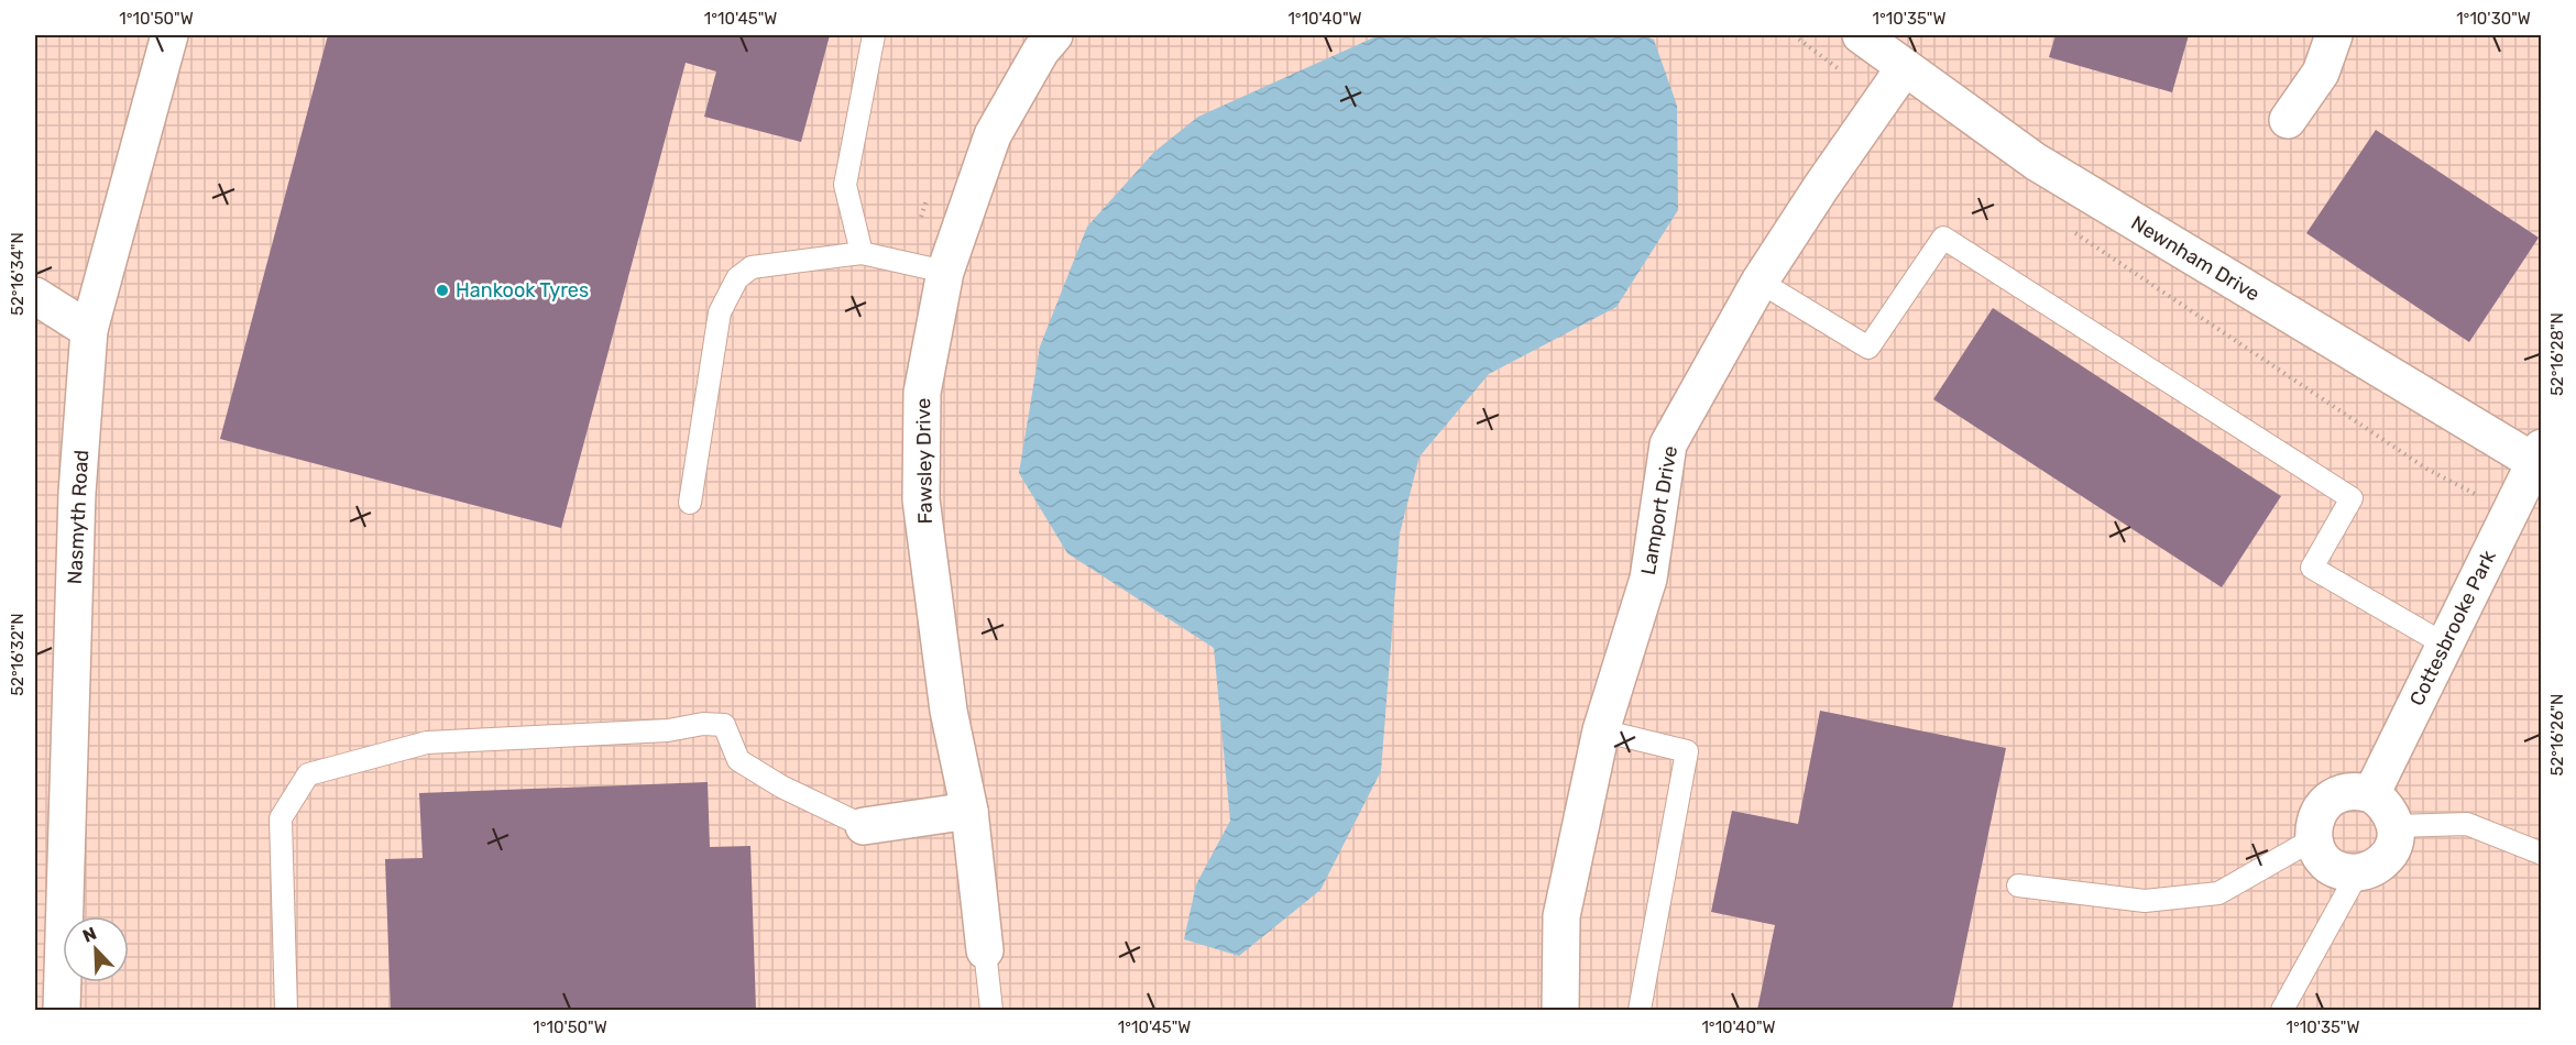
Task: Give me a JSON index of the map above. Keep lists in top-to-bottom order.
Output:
{
  "streets": {
    "street": [
      "Newnham Drive",
      "Fawsley Drive",
      "Lamport Drive",
      "Nasmyth Road",
      "Cottesbrooke Park"
    ]
  },
  "crossings": [
    ["Newnham Drive", "Lamport Drive"],
    ["Newnham Drive", "Cottesbrooke Park"]
  ],
  "places": ["Hankook Tyres"],
  "north": "top left",
  "coordinates": [
    "1°10'50\"W",
    "1°10'45\"W",
    "1°10'40\"W",
    "1°10'35\"W",
    "1°10'30\"W",
    "52°16'34\"N",
    "52°16'28\"N",
    "52°16'32\"N",
    "52°16'26\"N"
  ]
}
